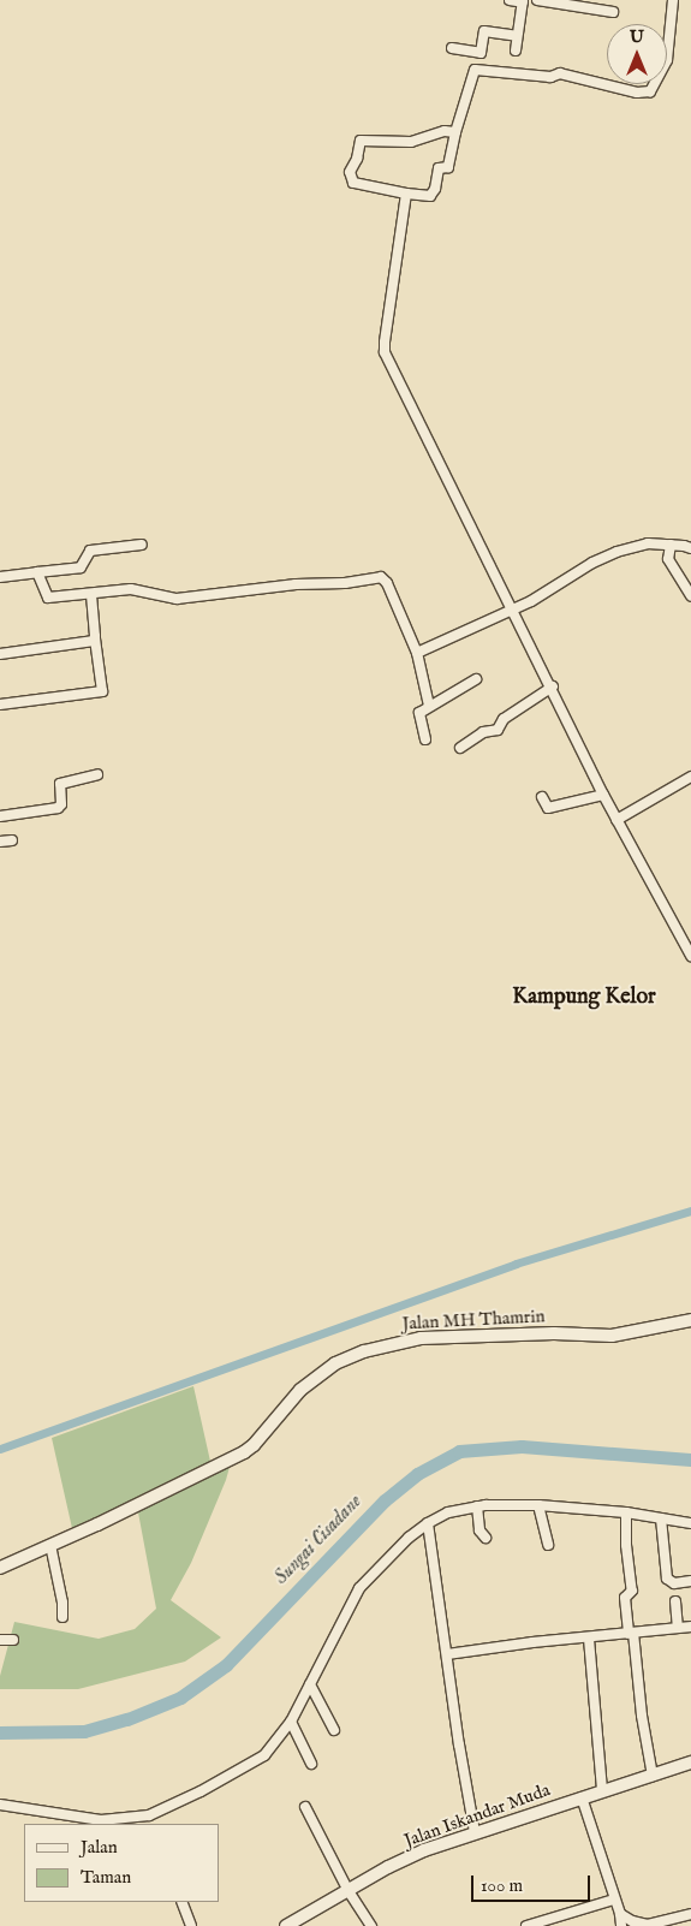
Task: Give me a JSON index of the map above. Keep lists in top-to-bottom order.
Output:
{
  "streets": {
    "street": ["Jalan MH Thamrin", "Jalan Iskandar Muda"]
  },
  "districts": ["Kampung Kelor"],
  "water": ["Sungai Cisadane"],
  "legend": ["Jalan", "Taman"],
  "scale_bar": "100 m",
  "north": "top"
}
